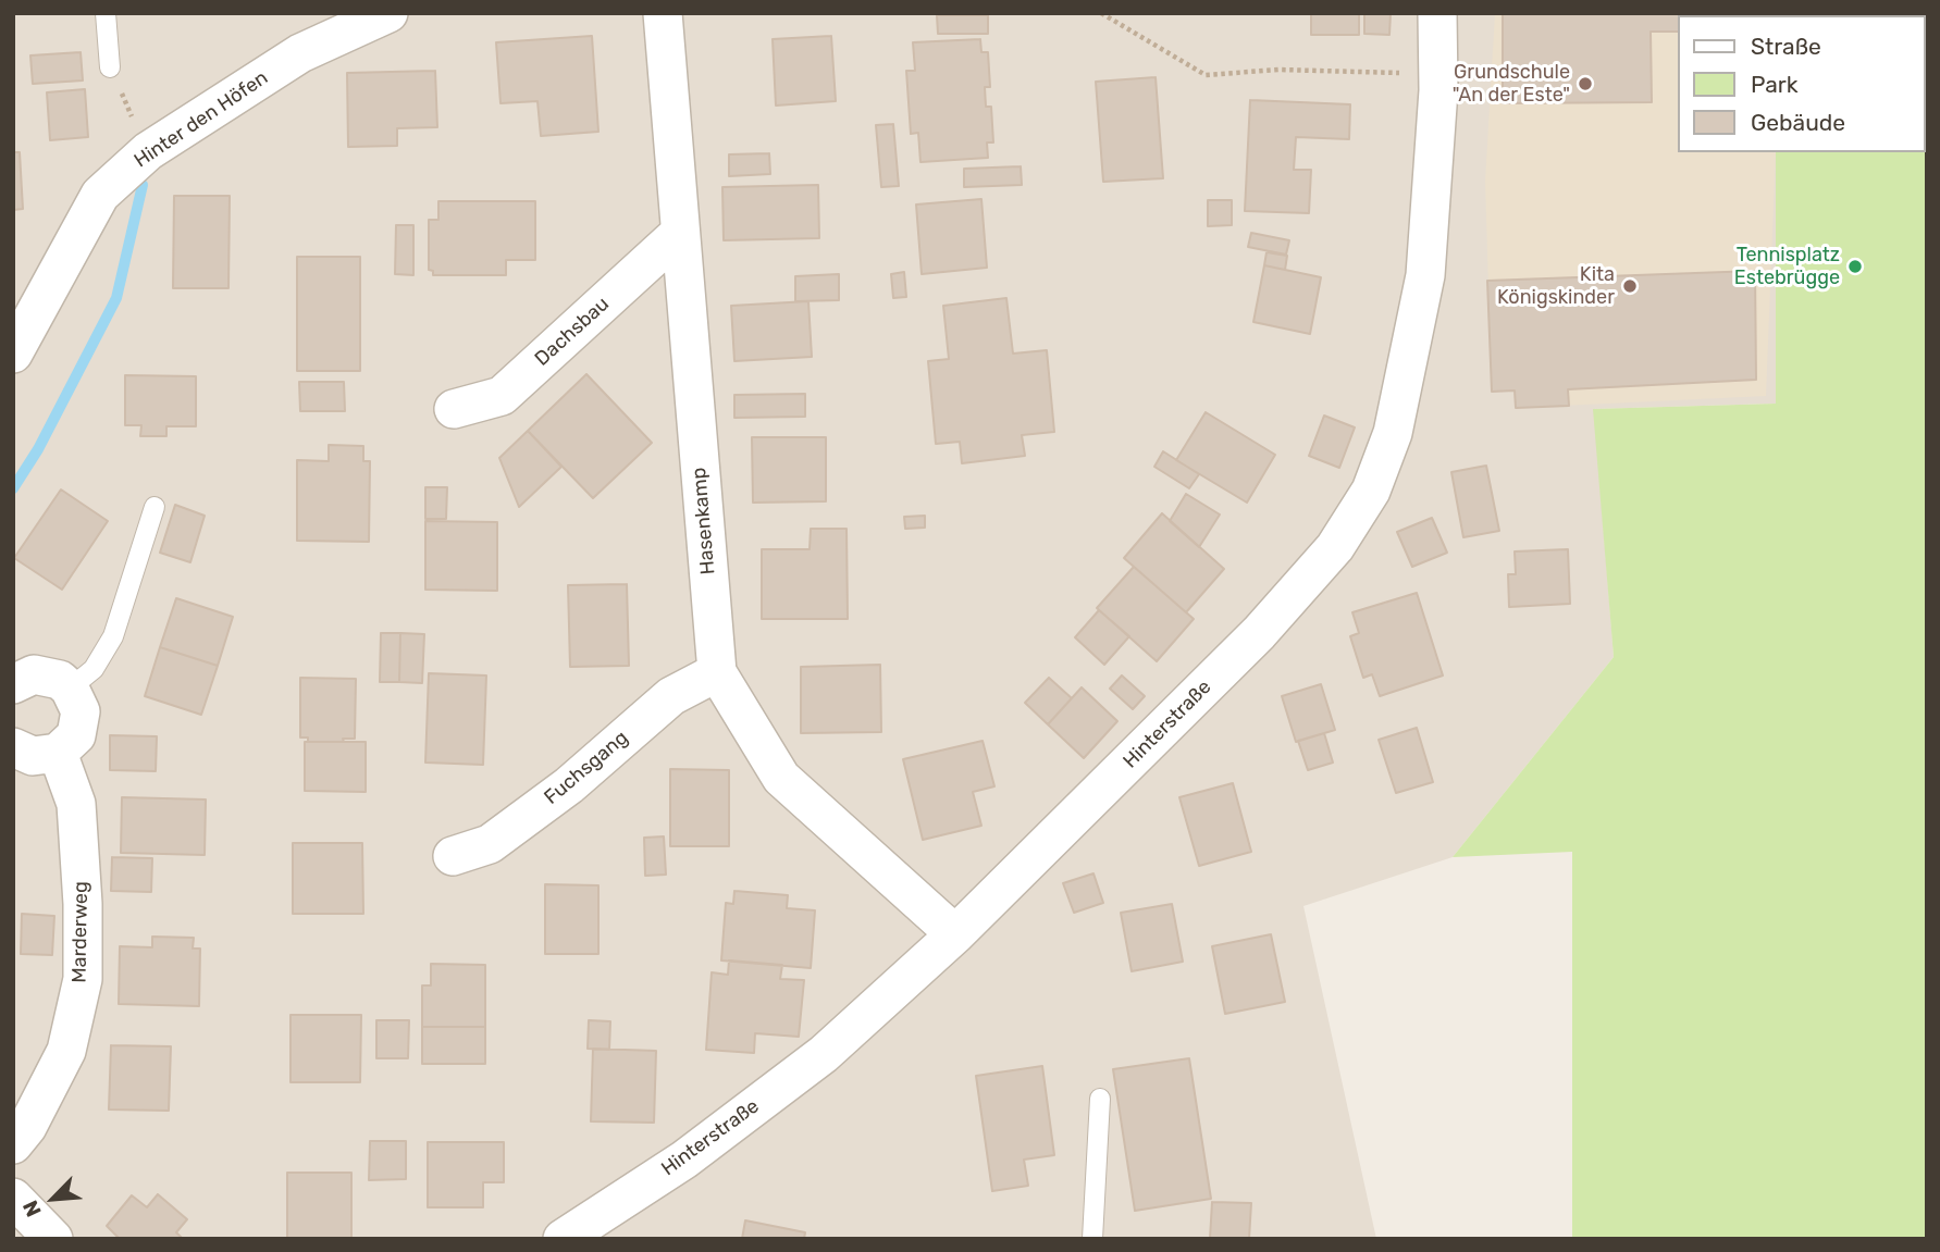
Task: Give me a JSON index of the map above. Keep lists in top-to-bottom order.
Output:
{
  "streets": {
    "street": [
      "Hinter den Höfen",
      "Dachsbau",
      "Hasenkamp",
      "Hinterstraße",
      "Fuchsgang",
      "Marderweg"
    ]
  },
  "crossings": [
    ["Dachsbau", "Hasenkamp"],
    ["Hasenkamp", "Hinterstraße"],
    ["Hasenkamp", "Fuchsgang"]
  ],
  "places": ["Grundschule \"An der Este\"", "Tennisplatz Estebrügge", "Kita Königskinder"],
  "legend": ["Straße", "Park", "Gebäude"],
  "north": "bottom left"
}
